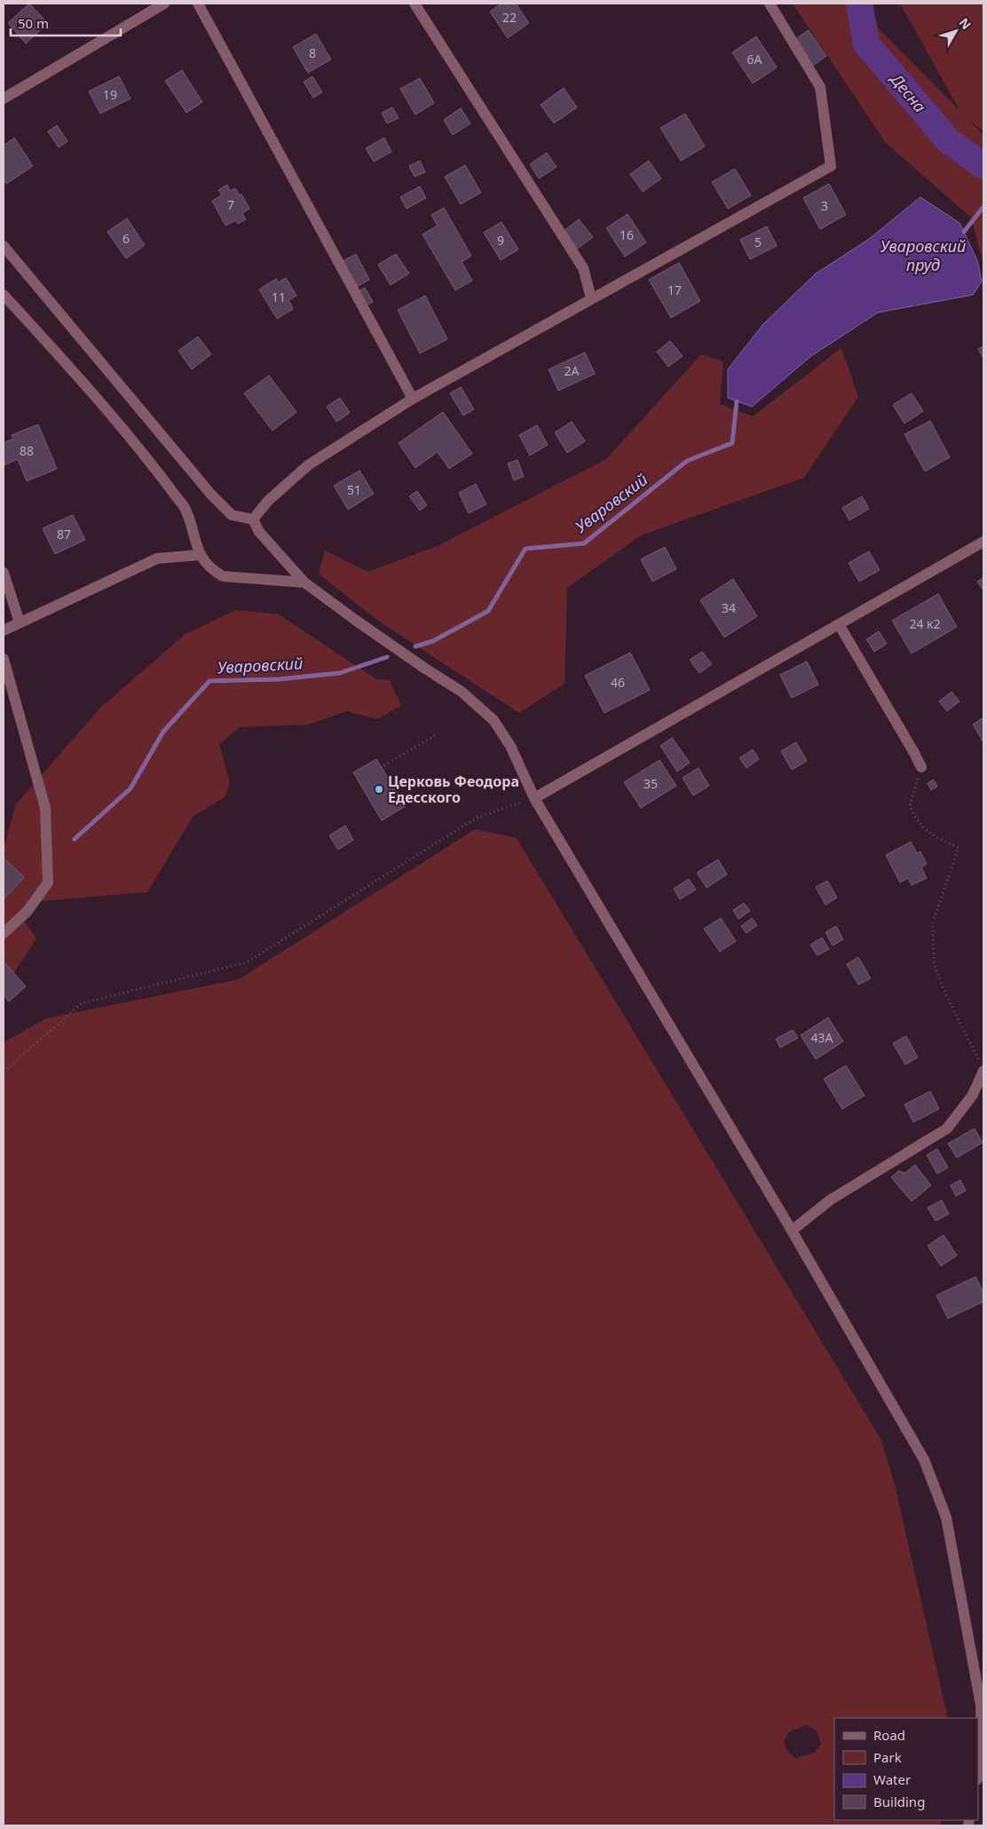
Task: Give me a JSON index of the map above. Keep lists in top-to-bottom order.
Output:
{
  "water": ["Десна", "Уваровский пруд", "Уваровский"],
  "places": ["Церковь Феодора Едесского"],
  "house_numbers": [
    "22",
    "8",
    "6А",
    "19",
    "7",
    "3",
    "16",
    "6",
    "9",
    "5",
    "17",
    "11",
    "2А",
    "88",
    "51",
    "87",
    "34",
    "24 к2",
    "46",
    "35",
    "43А"
  ],
  "legend": [
    "Road",
    "Park",
    "Water",
    "Building"
  ],
  "scale_bar": "50 m",
  "north": "top right"
}
